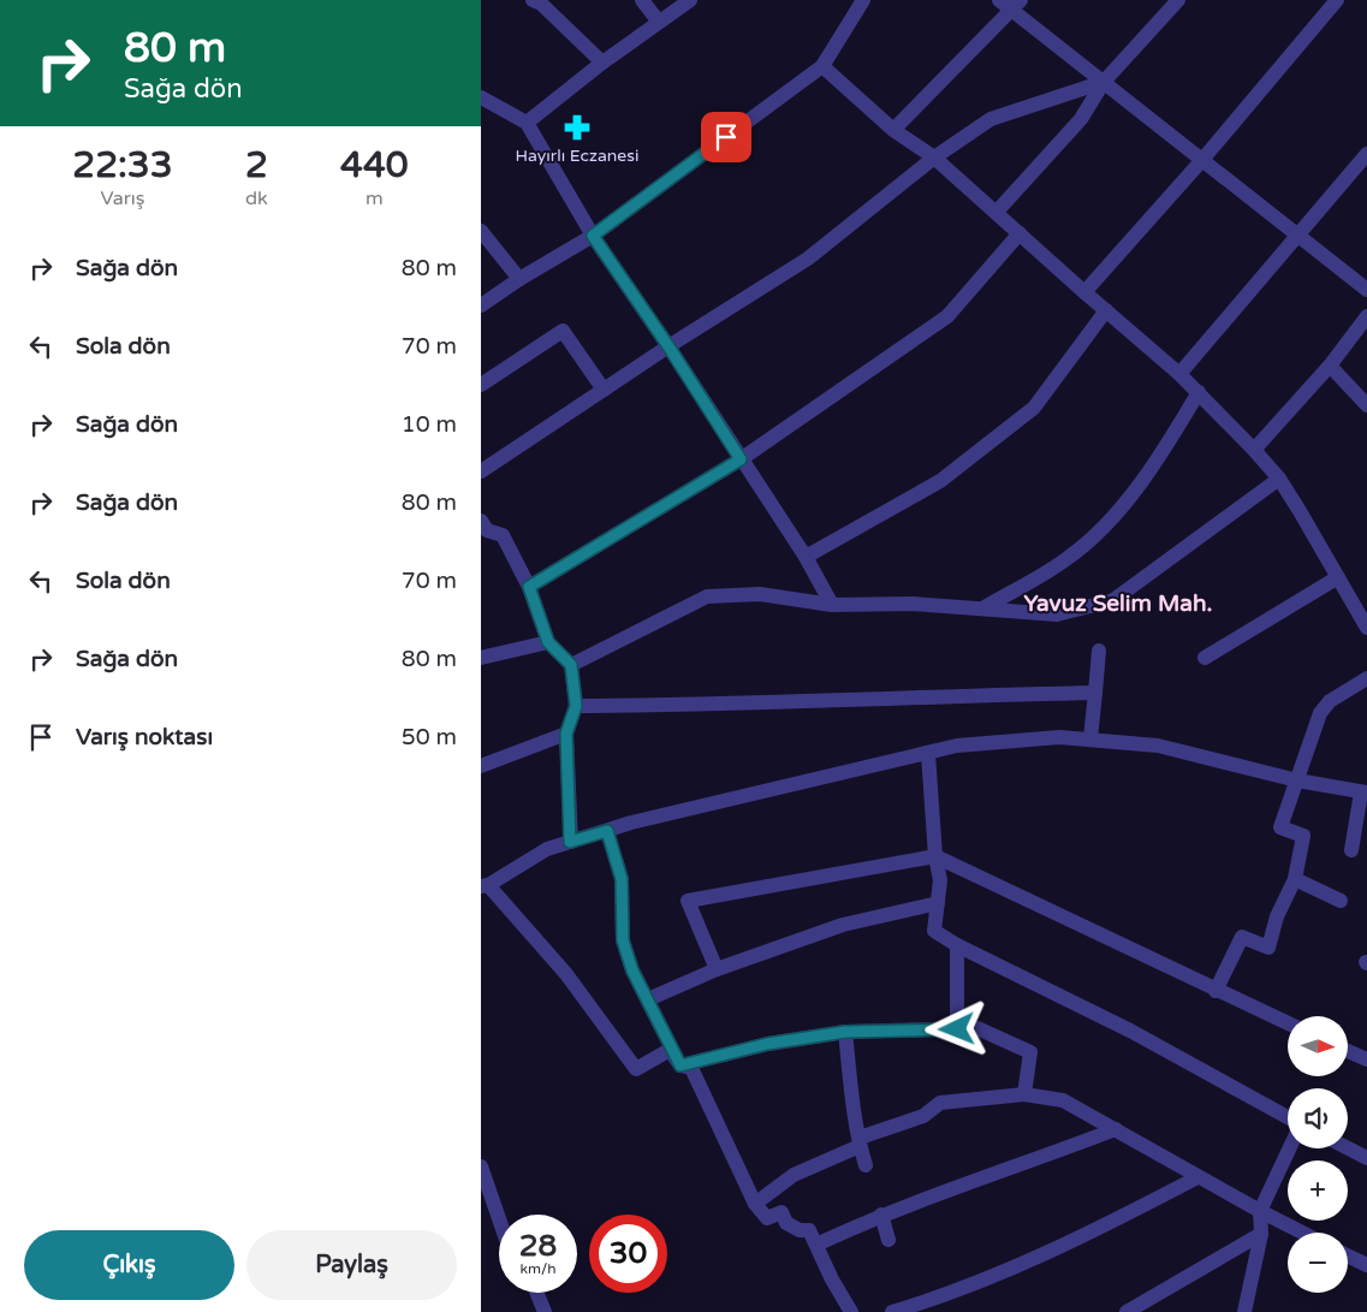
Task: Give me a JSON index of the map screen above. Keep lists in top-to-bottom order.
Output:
{
  "districts": ["Yavuz Selim Mah."],
  "places": {
    "pharmacy": ["Hayırlı Eczanesi"]
  },
  "north": "right",
  "page": {
    "turn": ["80 m", "Sağa dön"],
    "eta": [
      "22:33",
      "Varış",
      "2",
      "dk",
      "440",
      "m"
    ],
    "list": [
      {
        "name": "Sağa dön",
        "value": "80 m"
      },
      {
        "name": "Sola dön",
        "value": "70 m"
      },
      {
        "name": "Sağa dön",
        "value": "10 m"
      },
      {
        "name": "Sağa dön",
        "value": "80 m"
      },
      {
        "name": "Sola dön",
        "value": "70 m"
      },
      {
        "name": "Sağa dön",
        "value": "80 m"
      },
      {
        "name": "Varış noktası",
        "value": "50 m"
      }
    ],
    "map_buttons": ["+", "−"],
    "speed": "28 km/h",
    "limit": "30",
    "buttons": ["Çıkış", "Paylaş"]
  }
}
